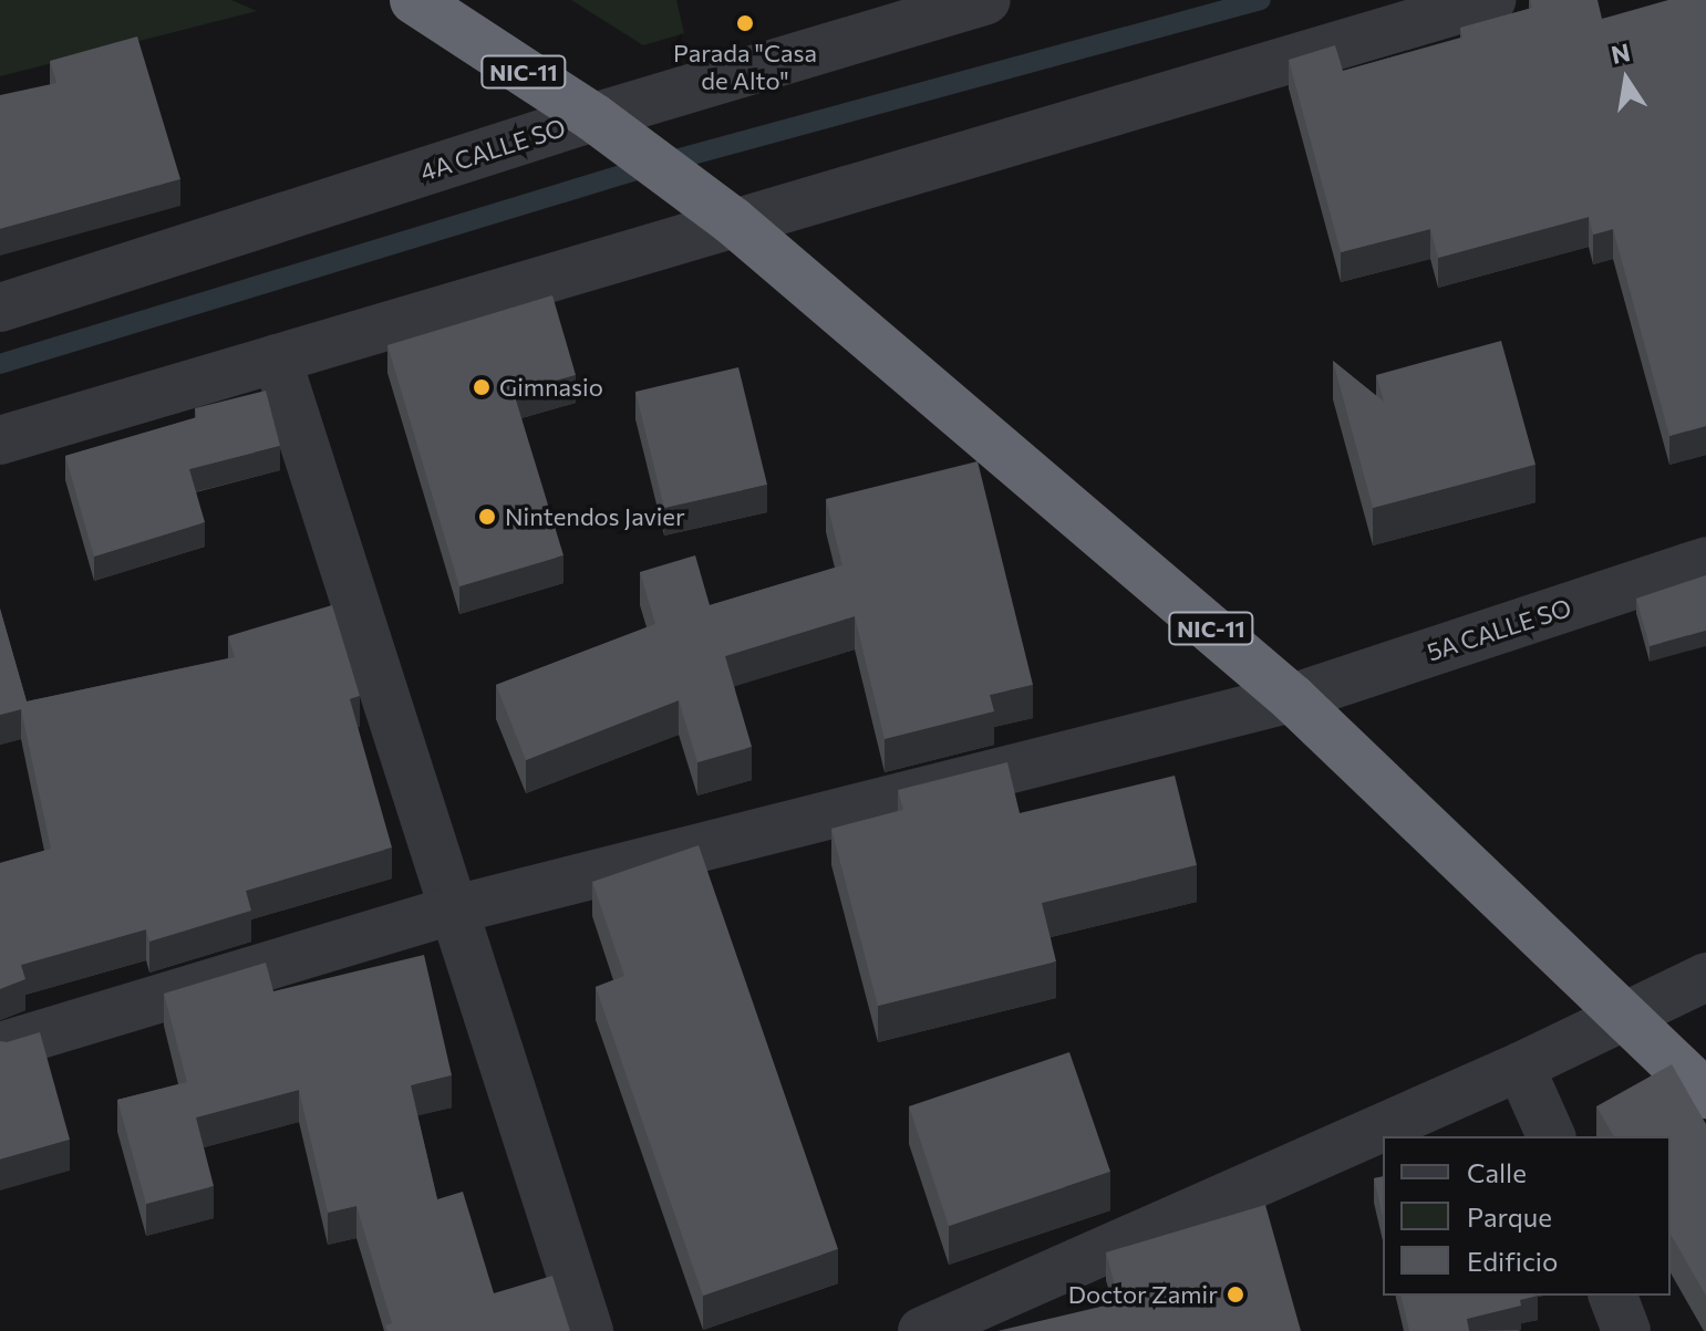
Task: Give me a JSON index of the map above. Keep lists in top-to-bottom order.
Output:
{
  "streets": {
    "highway": ["NIC-11"],
    "street": ["4A CALLE SO", "5A CALLE SO"]
  },
  "crossings": [
    ["NIC-11", "4A CALLE SO"],
    ["NIC-11", "5A CALLE SO"]
  ],
  "places": [
    "Parada \"Casa de Alto\"",
    "Gimnasio",
    "Nintendos Javier",
    "Doctor Zamir"
  ],
  "legend": ["Calle", "Parque", "Edificio"],
  "north": "top"
}
